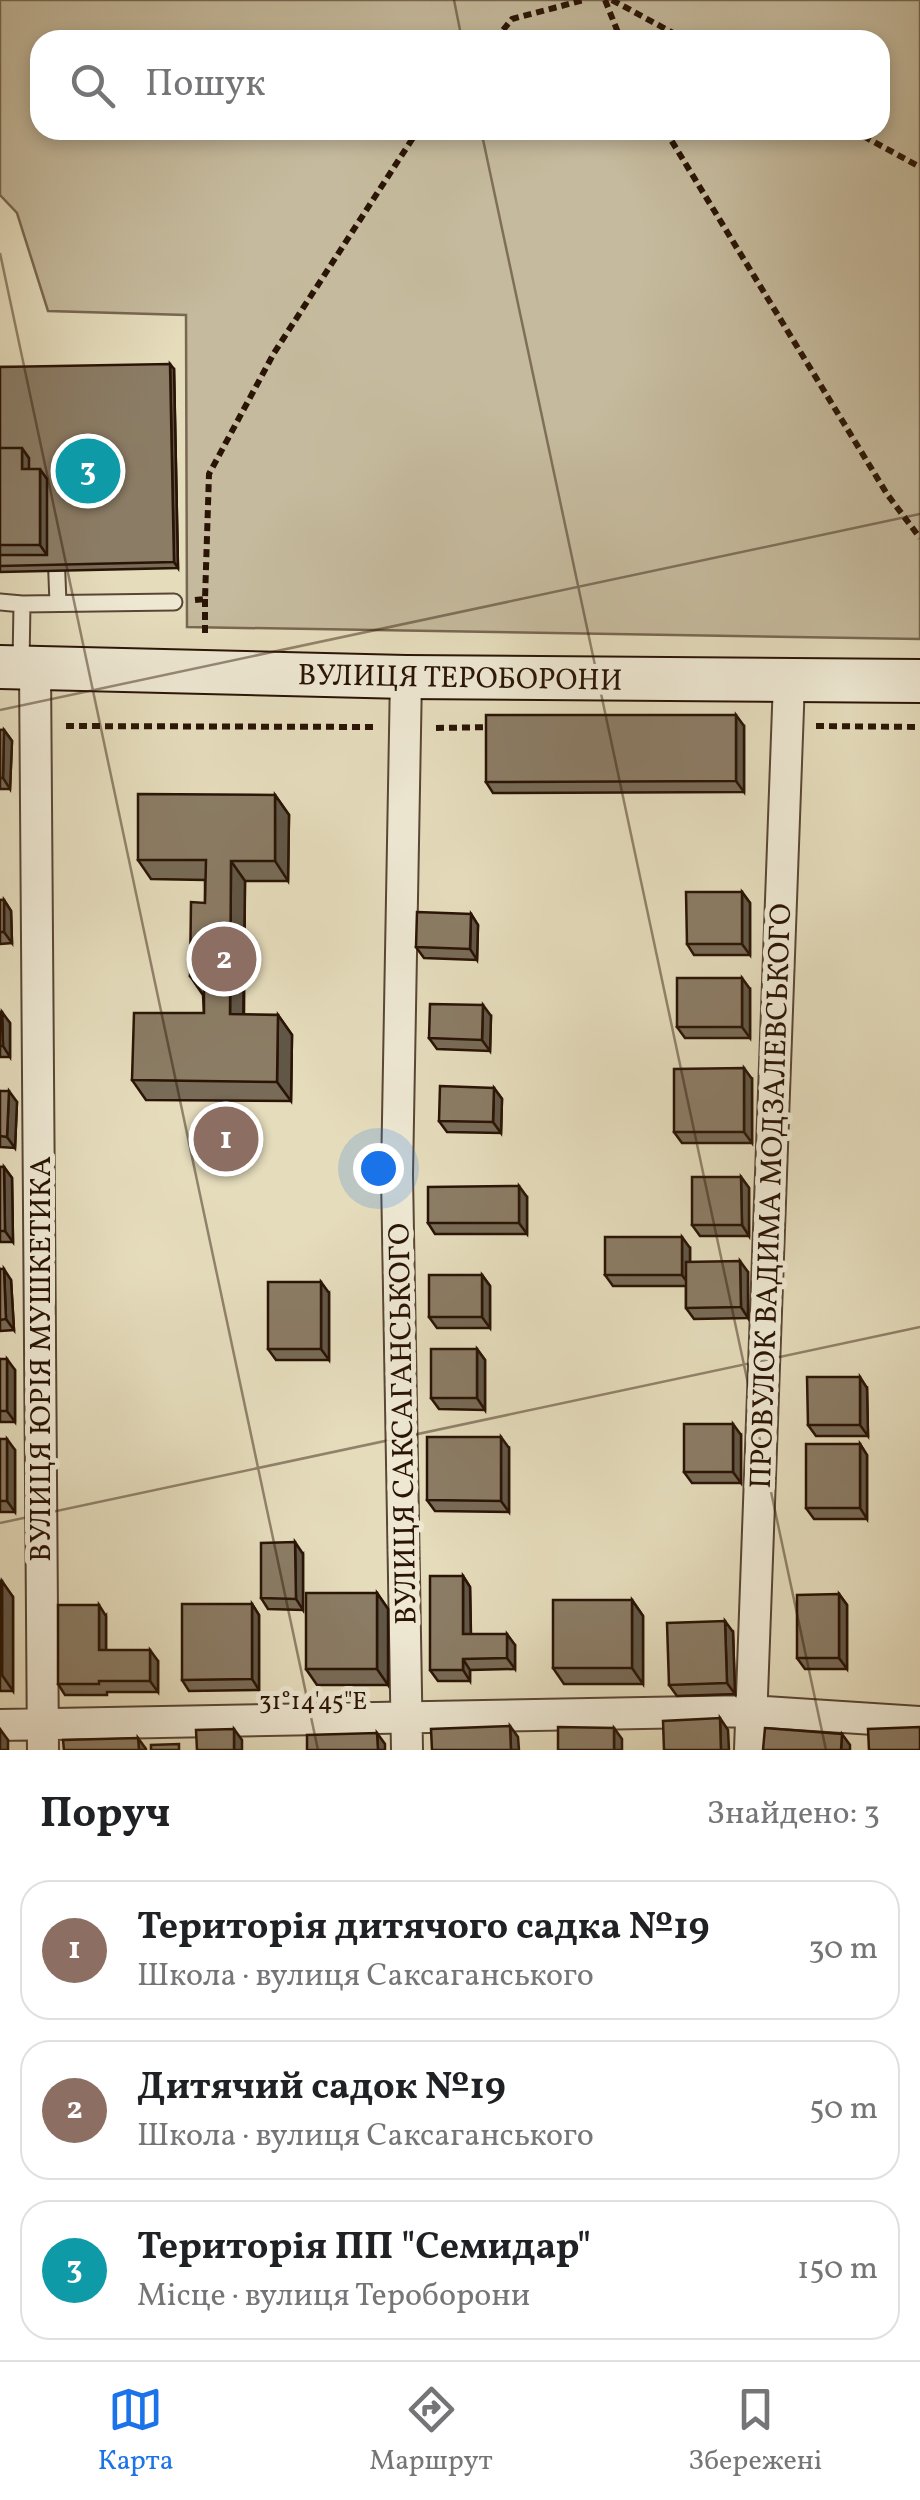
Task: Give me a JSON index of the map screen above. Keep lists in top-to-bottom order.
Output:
{
  "streets": {
    "main road": ["ВУЛИЦЯ ТЕРОБОРОНИ"],
    "street": ["ПРОВУЛОК ВАДИМА МОДЗАЛЕВСЬКОГО", "ВУЛИЦЯ ЮРІЯ МУШКЕТИКА", "ВУЛИЦЯ САКСАГАНСЬКОГО"]
  },
  "crossings": [
    ["ВУЛИЦЯ ТЕРОБОРОНИ", "ПРОВУЛОК ВАДИМА МОДЗАЛЕВСЬКОГО"],
    ["ВУЛИЦЯ ТЕРОБОРОНИ", "ВУЛИЦЯ ЮРІЯ МУШКЕТИКА"],
    ["ВУЛИЦЯ ТЕРОБОРОНИ", "ВУЛИЦЯ САКСАГАНСЬКОГО"]
  ],
  "page": {
    "search": "Пошук",
    "pins": ["3", "2", "1"],
    "heading": ["Поруч", "Знайдено: 3"],
    "list": [
      {
        "mark": "1",
        "name": "Територія дитячого садка №19",
        "note": "Школа · вулиця Саксаганського",
        "value": "30 m"
      },
      {
        "mark": "2",
        "name": "Дитячий садок №19",
        "note": "Школа · вулиця Саксаганського",
        "value": "50 m"
      },
      {
        "mark": "3",
        "name": "Територія ПП \"Семидар\"",
        "note": "Місце · вулиця Тероборони",
        "value": "150 m"
      }
    ],
    "nav": ["Карта", "Маршрут", "Збережені"]
  },
  "coordinates": ["31°14'45\"E"]
}
